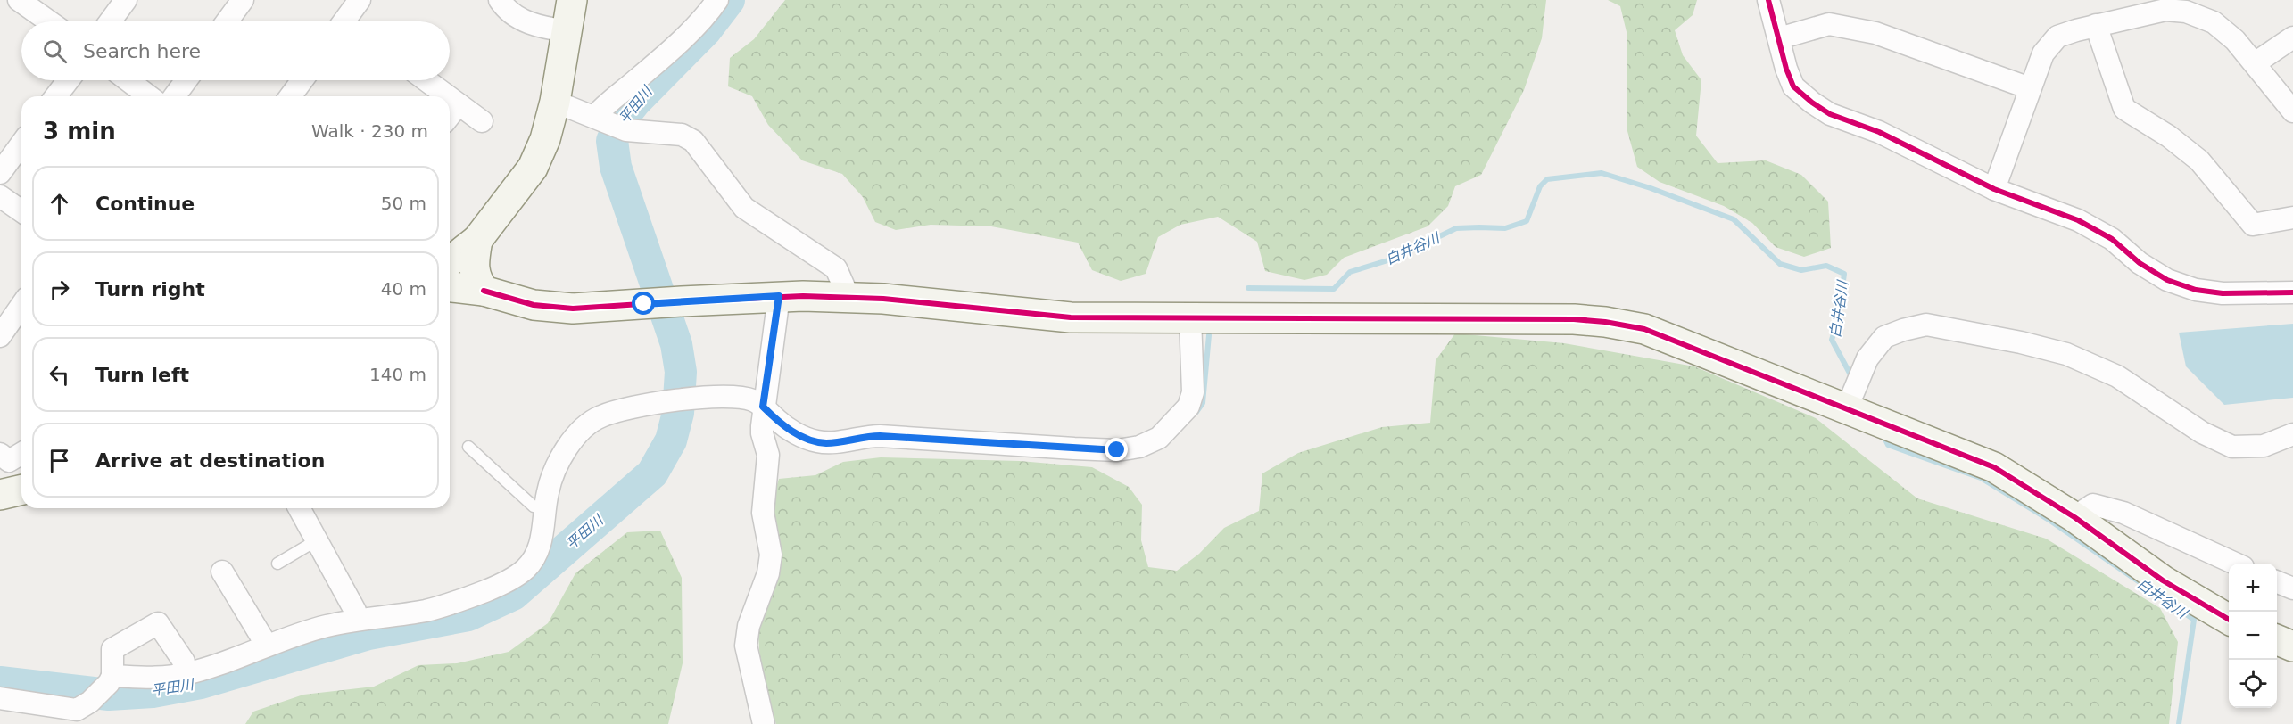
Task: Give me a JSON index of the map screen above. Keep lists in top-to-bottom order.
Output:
{
  "water": ["平田川", "白井谷川"],
  "page": {
    "search": "Search here",
    "heading": ["3 min", "Walk · 230 m"],
    "list": [
      ["Continue", "50 m"],
      ["Turn right", "40 m"],
      ["Turn left", "140 m"],
      "Arrive at destination"
    ],
    "map_buttons": ["+", "−"]
  }
}
